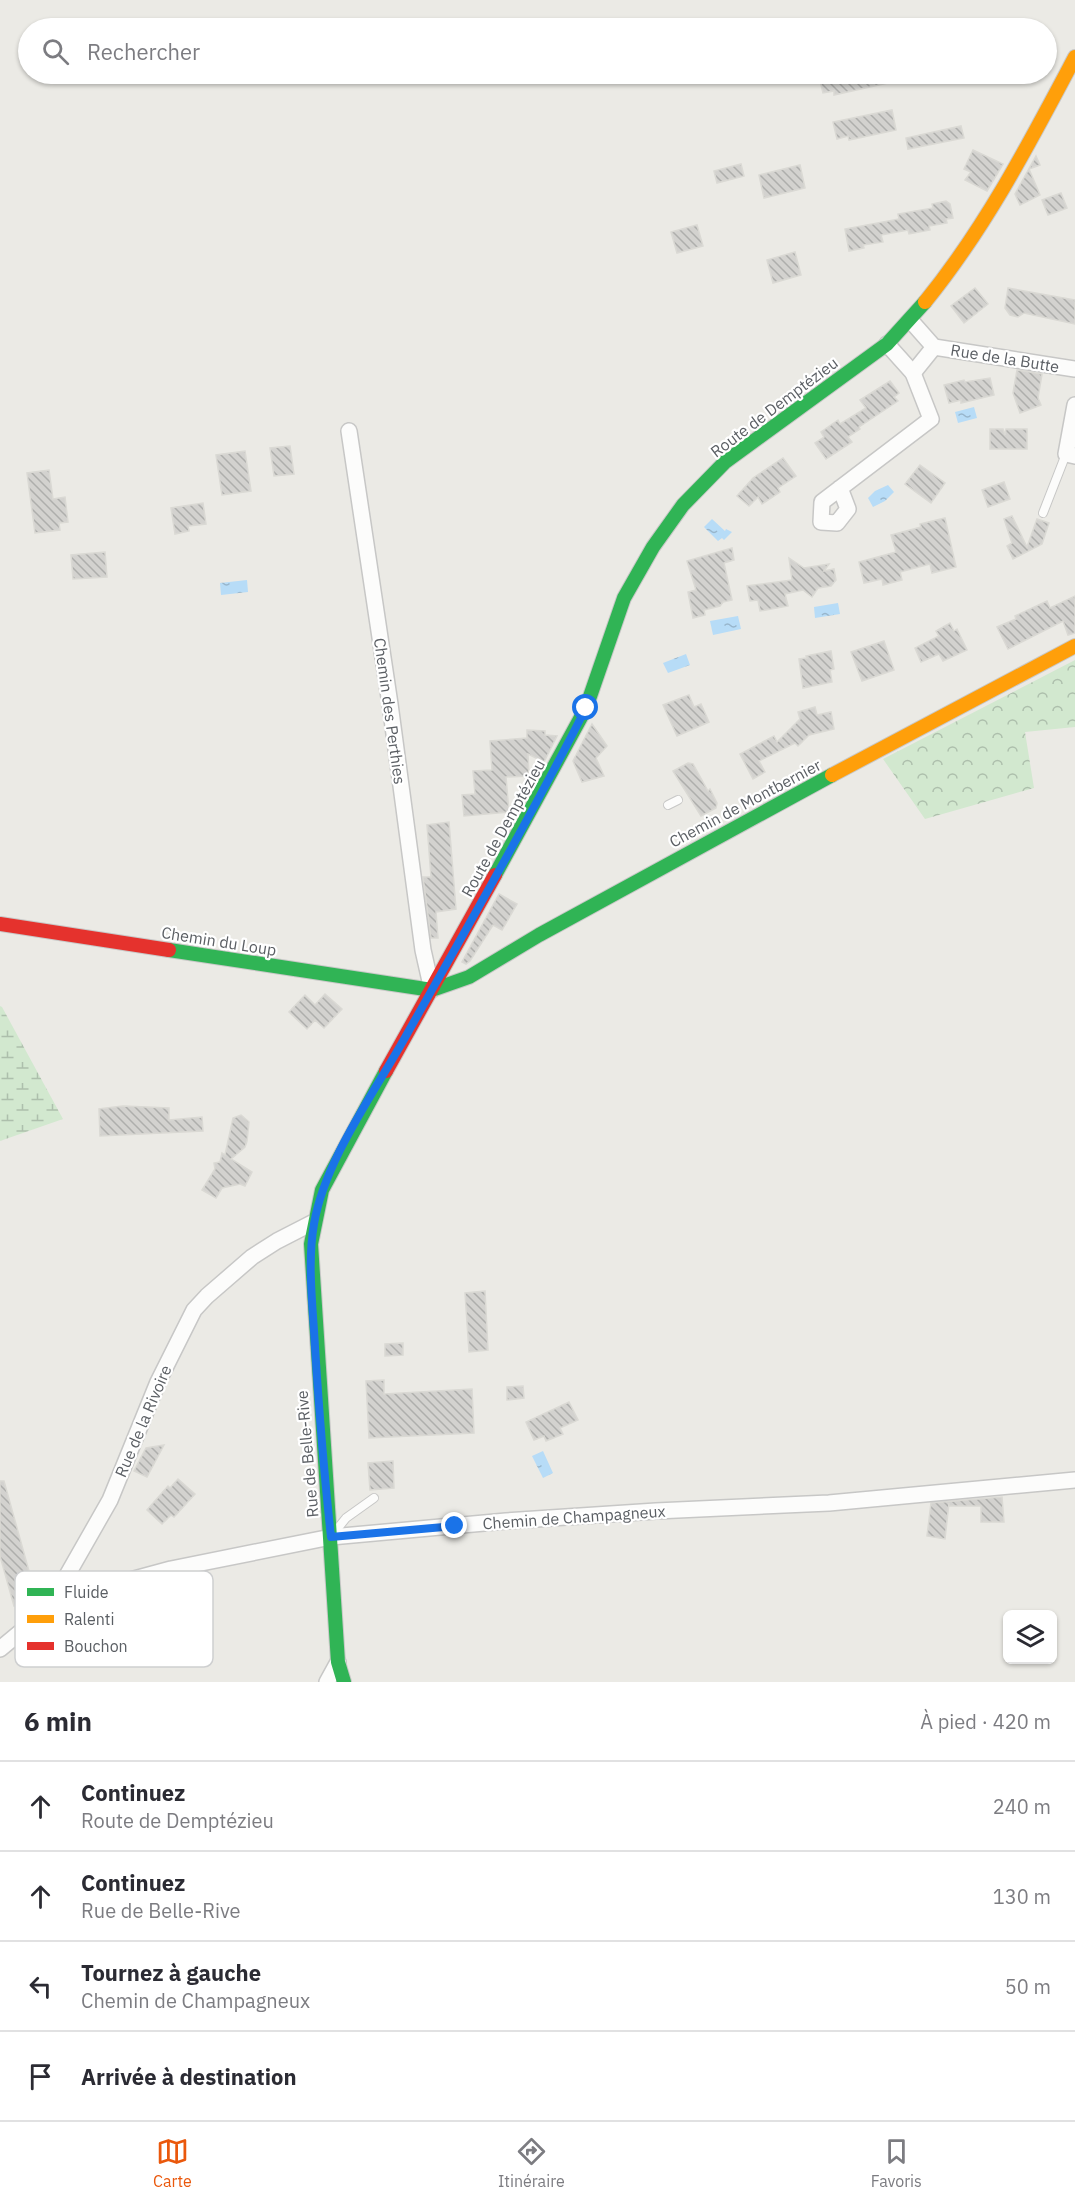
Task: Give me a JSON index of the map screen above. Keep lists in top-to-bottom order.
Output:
{
  "streets": {
    "street": [
      "Rue de la Butte",
      "Route de Demptézieu",
      "Chemin des Perthies",
      "Chemin de Montbernier",
      "Chemin du Loup",
      "Rue de la Rivoire",
      "Rue de Belle-Rive",
      "Chemin de Champagneux"
    ]
  },
  "crossings": [
    ["Rue de la Butte", "Route de Demptézieu"],
    ["Route de Demptézieu", "Chemin des Perthies"],
    ["Route de Demptézieu", "Chemin de Montbernier"],
    ["Route de Demptézieu", "Chemin du Loup"],
    ["Route de Demptézieu", "Rue de la Rivoire"],
    ["Route de Demptézieu", "Rue de Belle-Rive"],
    ["Chemin des Perthies", "Chemin de Montbernier"],
    ["Chemin des Perthies", "Chemin du Loup"],
    ["Chemin de Montbernier", "Chemin du Loup"],
    ["Rue de la Rivoire", "Rue de Belle-Rive"],
    ["Rue de Belle-Rive", "Chemin de Champagneux"]
  ],
  "legend": ["Fluide", "Ralenti", "Bouchon"],
  "page": {
    "search": "Rechercher",
    "heading": ["6 min", "À pied · 420 m"],
    "list": [
      ["Continuez", "Route de Demptézieu", "240 m"],
      ["Continuez", "Rue de Belle-Rive", "130 m"],
      ["Tournez à gauche", "Chemin de Champagneux", "50 m"],
      "Arrivée à destination"
    ],
    "nav": ["Carte", "Itinéraire", "Favoris"]
  }
}
